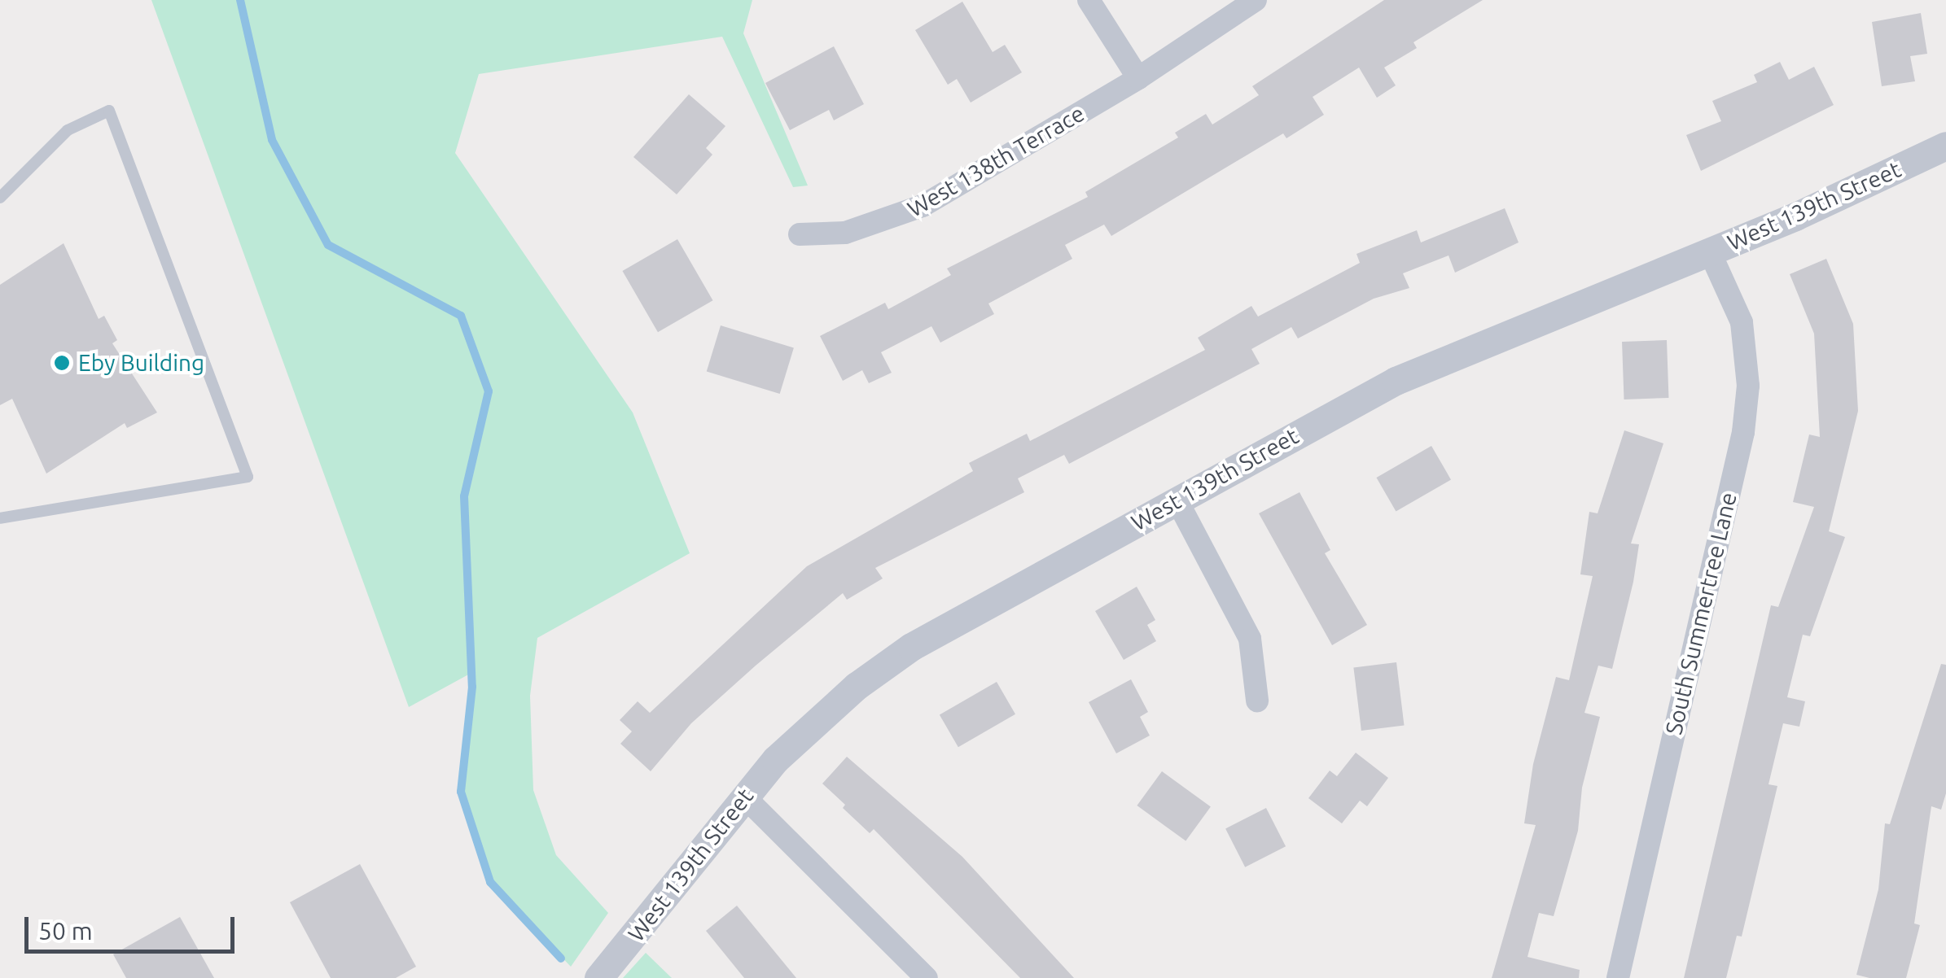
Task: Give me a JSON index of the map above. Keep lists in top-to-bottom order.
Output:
{
  "streets": {
    "street": ["West 138th Terrace", "West 139th Street", "South Summertree Lane"]
  },
  "crossings": [
    ["West 139th Street", "South Summertree Lane"]
  ],
  "places": ["Eby Building"],
  "scale_bar": "50 m"
}
